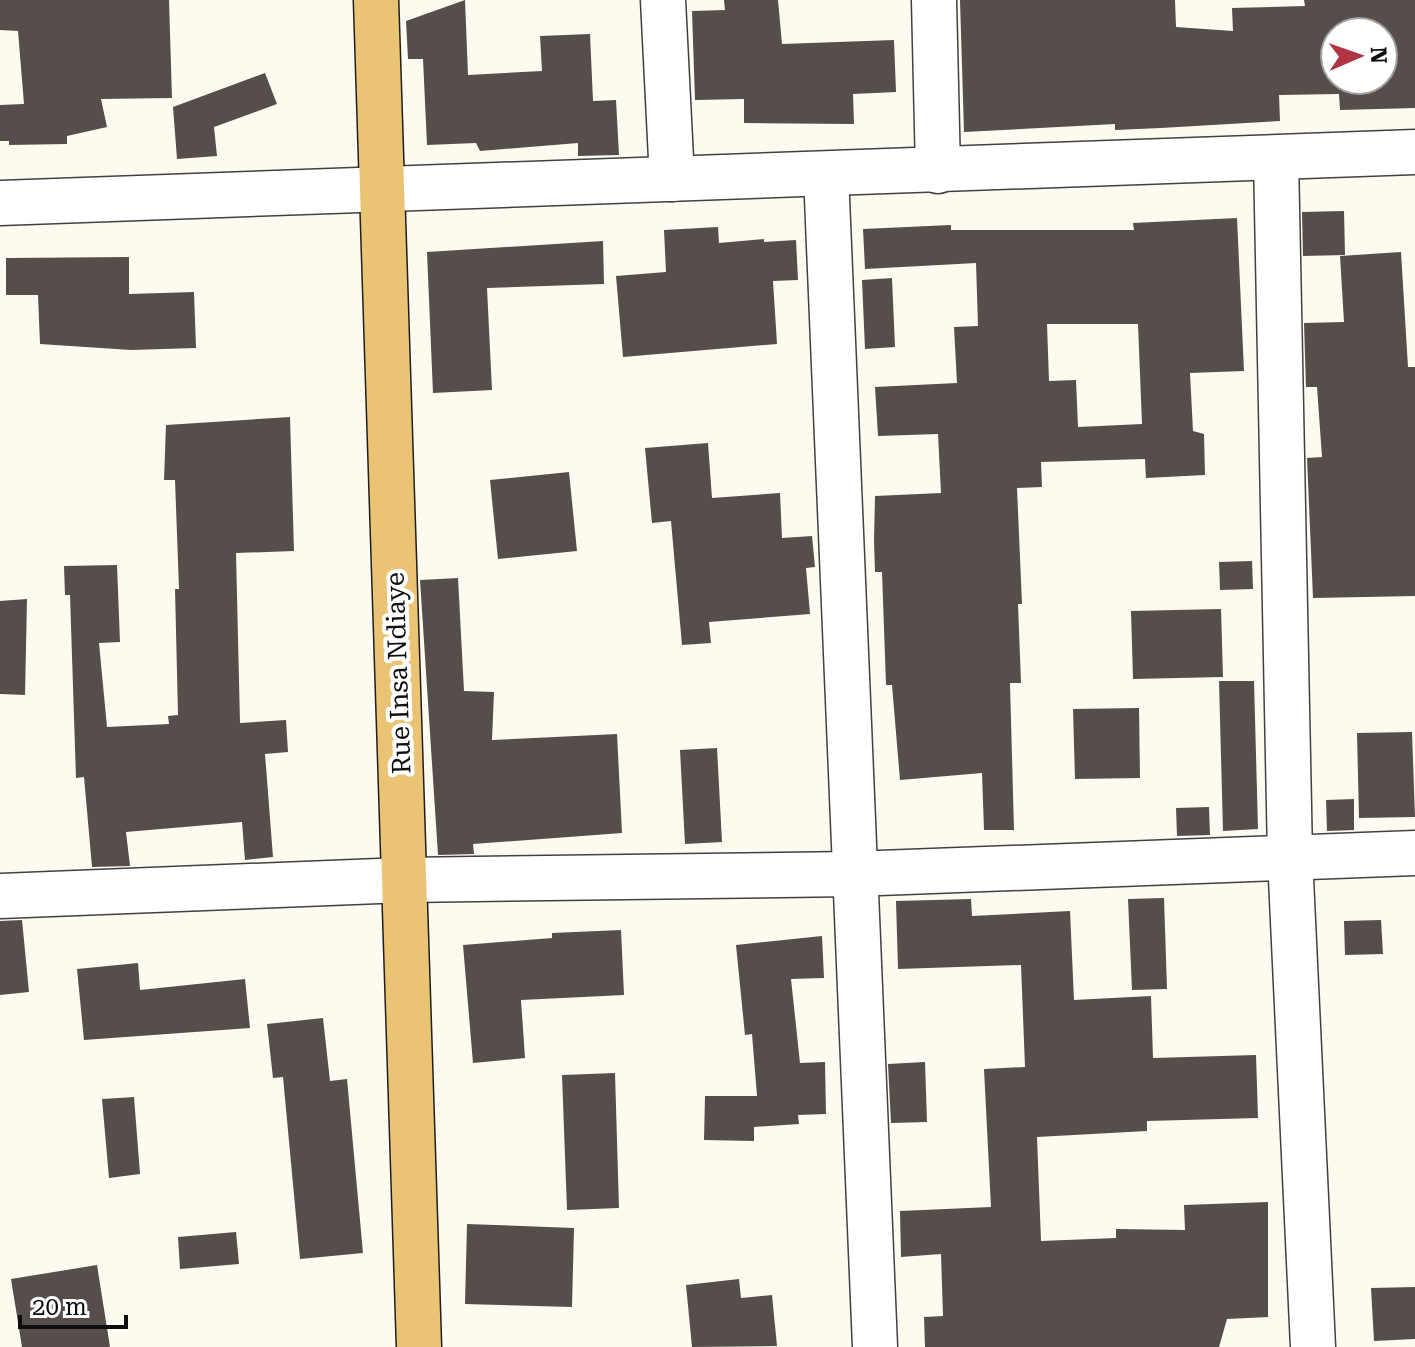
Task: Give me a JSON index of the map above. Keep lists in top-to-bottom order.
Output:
{
  "streets": {
    "main road": ["Rue Insa Ndiaye"]
  },
  "scale_bar": "20 m",
  "north": "right"
}
